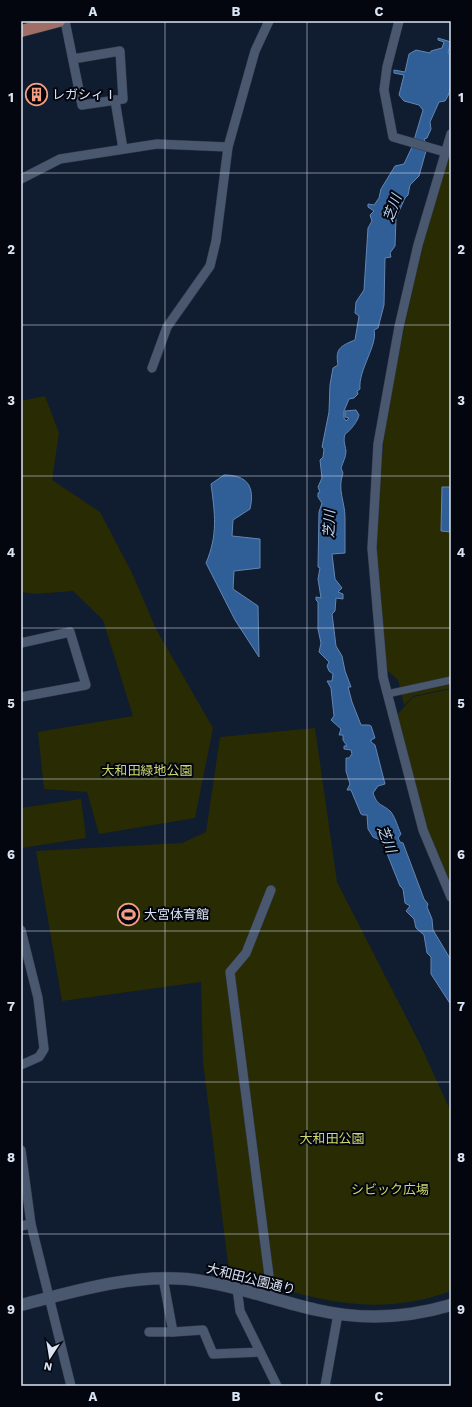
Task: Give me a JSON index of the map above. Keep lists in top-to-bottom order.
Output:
{
  "streets": {
    "street": ["大和田公園通り"]
  },
  "water": ["芝川"],
  "parks": ["大和田緑地公園", "大和田公園", "シビック広場"],
  "places": {
    "building": ["レガシィⅠ"],
    "sports": ["大宮体育館"]
  },
  "north": "bottom",
  "grid": {
    "columns": ["A", "B", "C"],
    "rows": [
      "1",
      "2",
      "3",
      "4",
      "5",
      "6",
      "7",
      "8",
      "9"
    ]
  }
}
